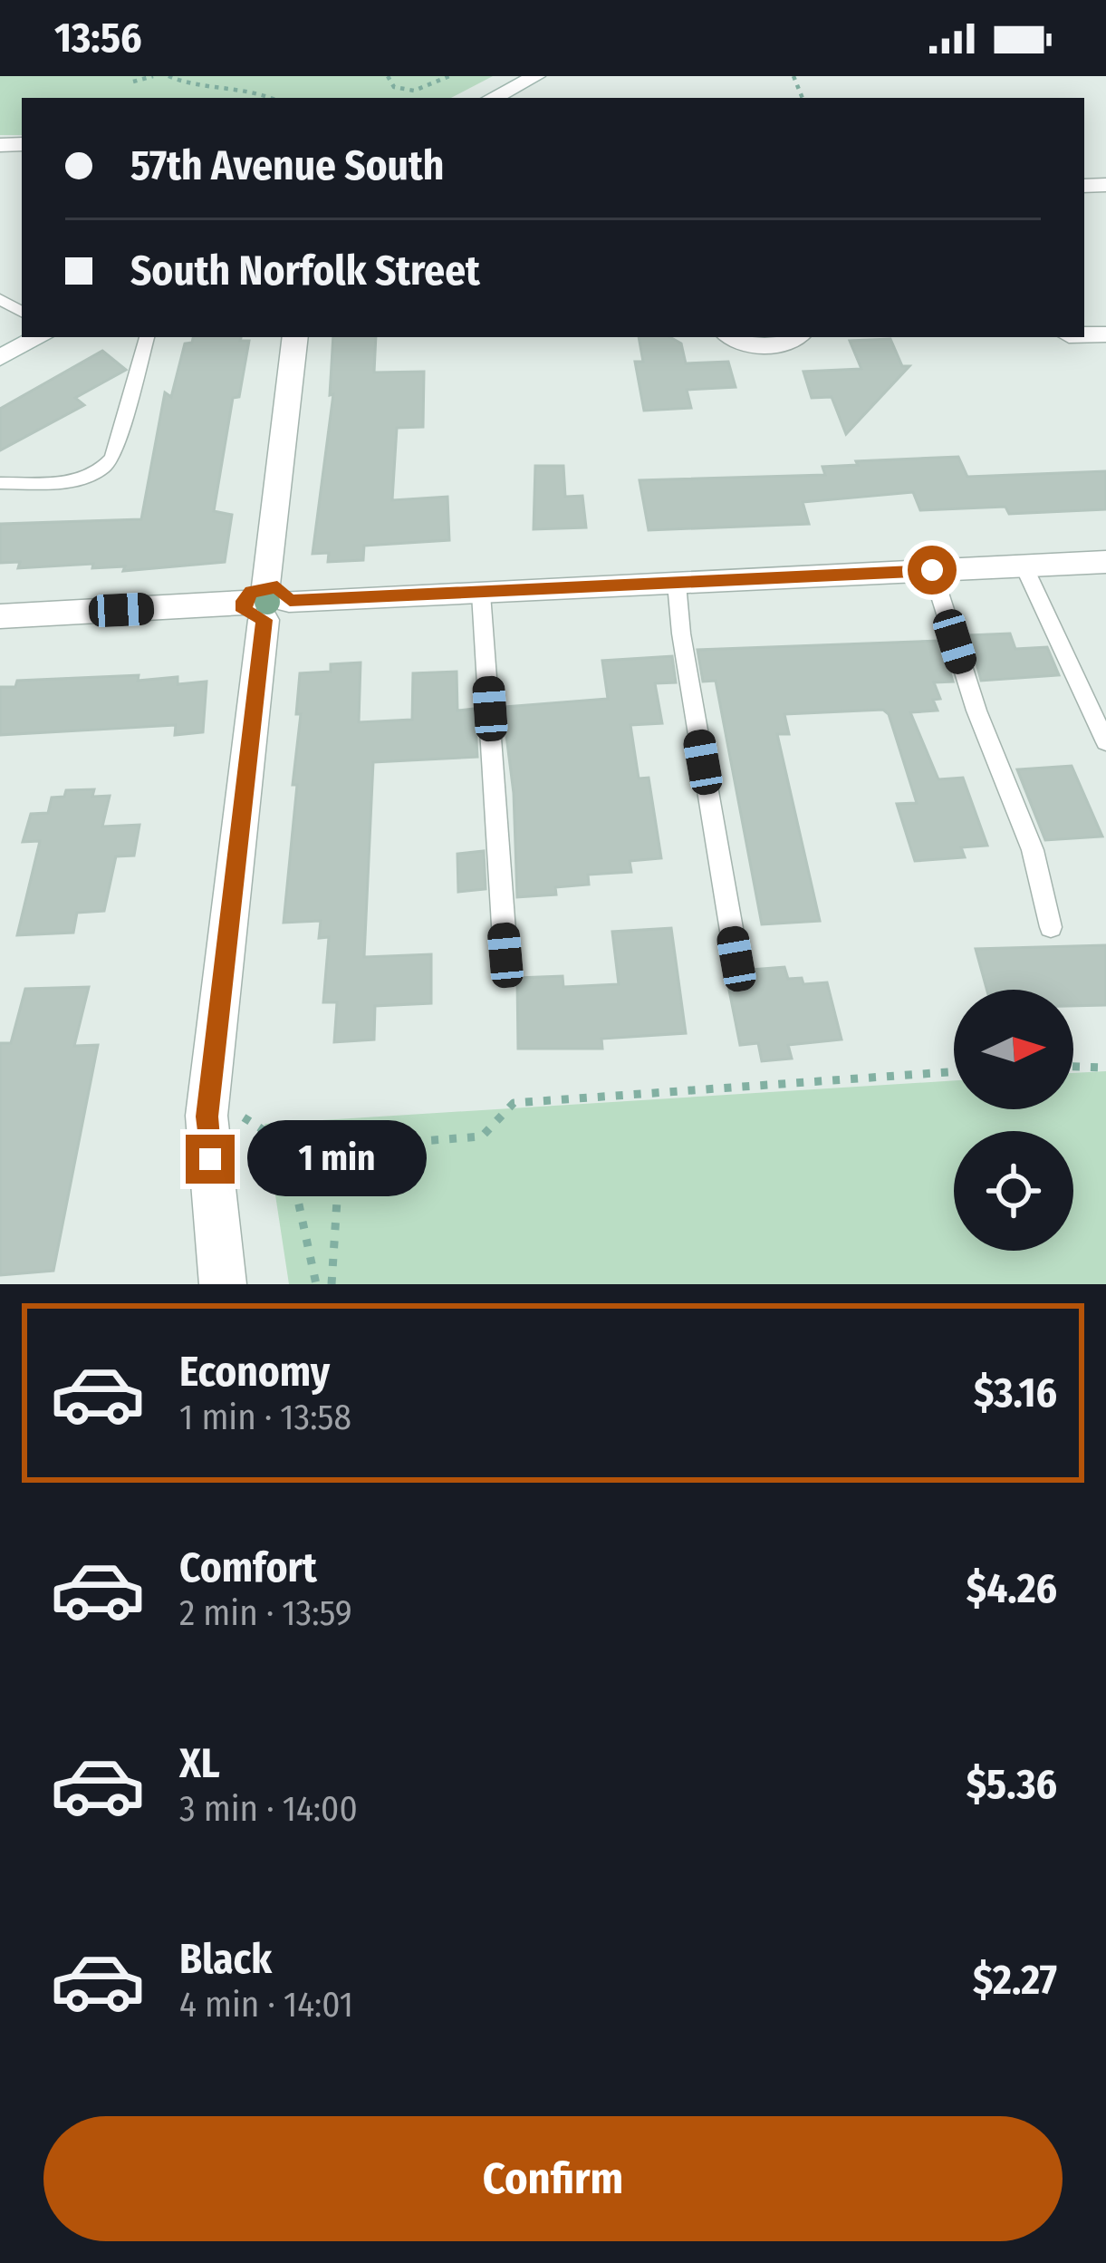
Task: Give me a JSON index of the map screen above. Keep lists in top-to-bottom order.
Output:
{
  "north": "right",
  "page": {
    "status": "13:56",
    "banner": ["57th Avenue South", "South Norfolk Street"],
    "bubble": "1 min",
    "list": [
      {
        "name": "Economy",
        "note": "1 min · 13:58",
        "value": "$3.16"
      },
      {
        "name": "Comfort",
        "note": "2 min · 13:59",
        "value": "$4.26"
      },
      {
        "name": "XL",
        "note": "3 min · 14:00",
        "value": "$5.36"
      },
      {
        "name": "Black",
        "note": "4 min · 14:01",
        "value": "$2.27"
      }
    ],
    "buttons": "Confirm"
  }
}
